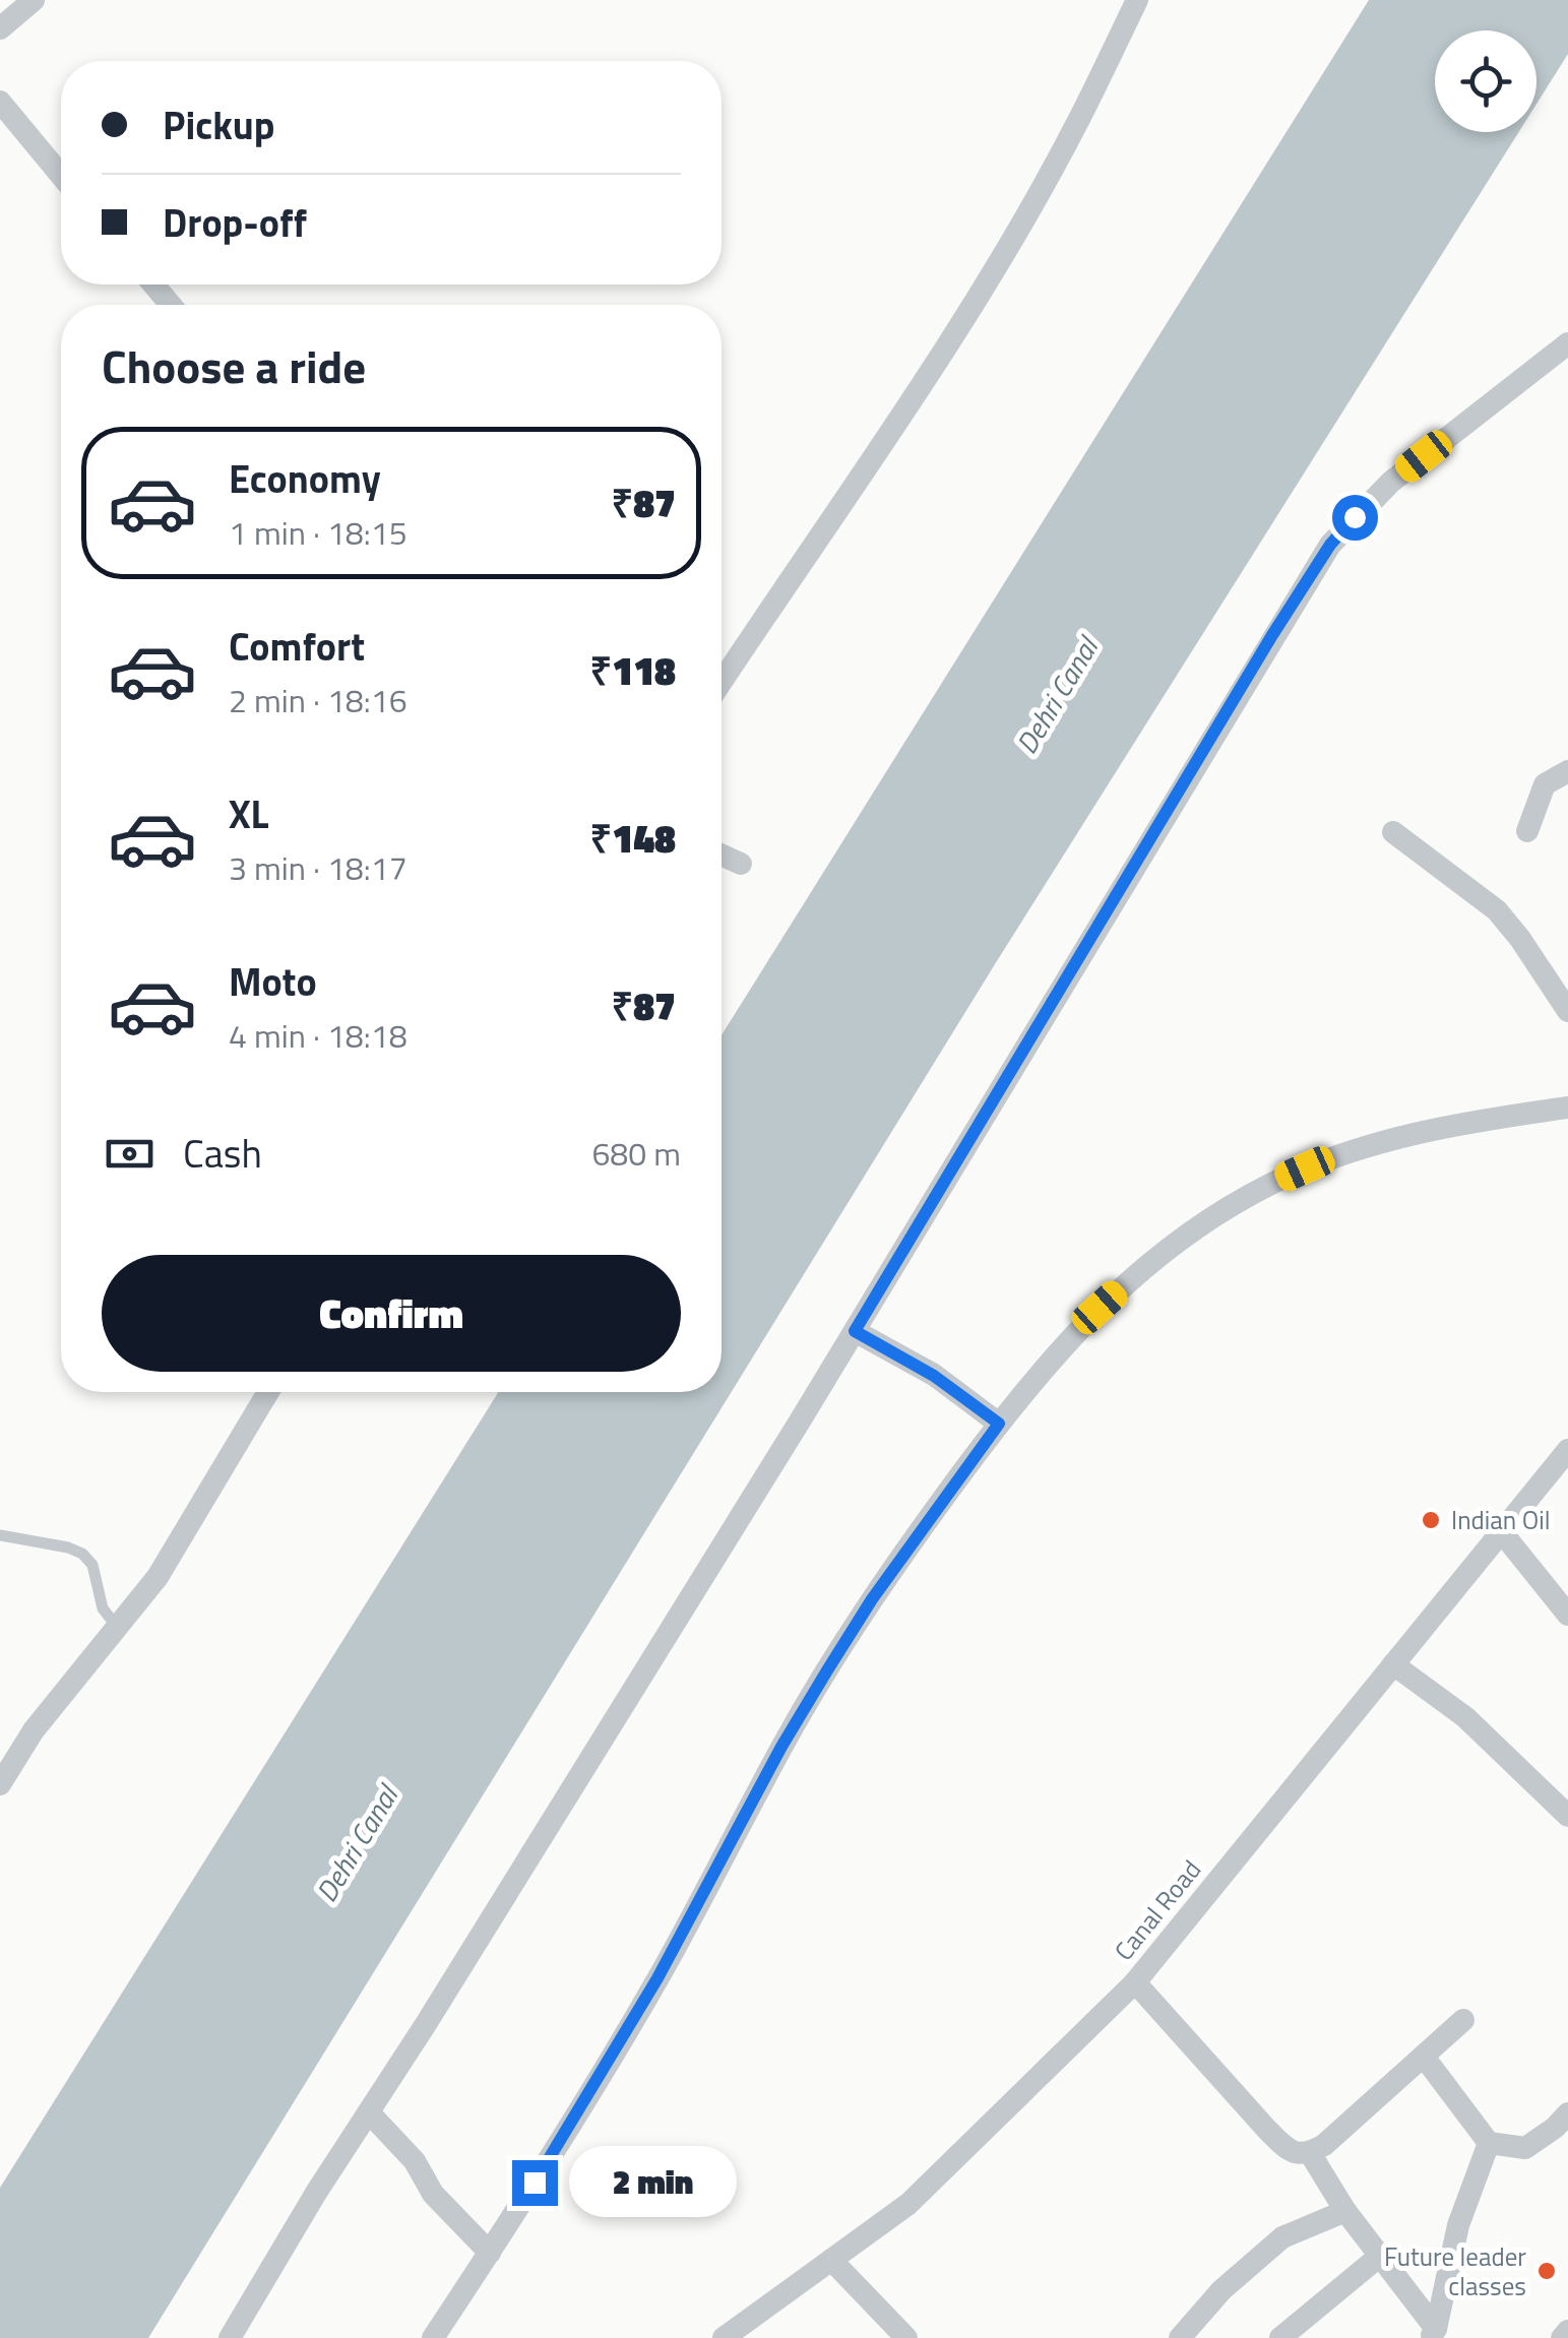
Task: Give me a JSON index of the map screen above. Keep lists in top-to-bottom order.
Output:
{
  "streets": {
    "street": ["Canal Road"]
  },
  "water": ["Dehri Canal"],
  "places": ["Indian Oil", "Future leader classes"],
  "page": {
    "banner": ["Pickup", "Drop-off"],
    "heading": "Choose a ride",
    "list": [
      {
        "name": "Economy",
        "note": "1 min · 18:15",
        "value": "₹87"
      },
      {
        "name": "Comfort",
        "note": "2 min · 18:16",
        "value": "₹118"
      },
      {
        "name": "XL",
        "note": "3 min · 18:17",
        "value": "₹148"
      },
      {
        "name": "Moto",
        "note": "4 min · 18:18",
        "value": "₹87"
      }
    ],
    "pay": ["Cash", "680 m"],
    "buttons": "Confirm",
    "bubble": "2 min"
  }
}
